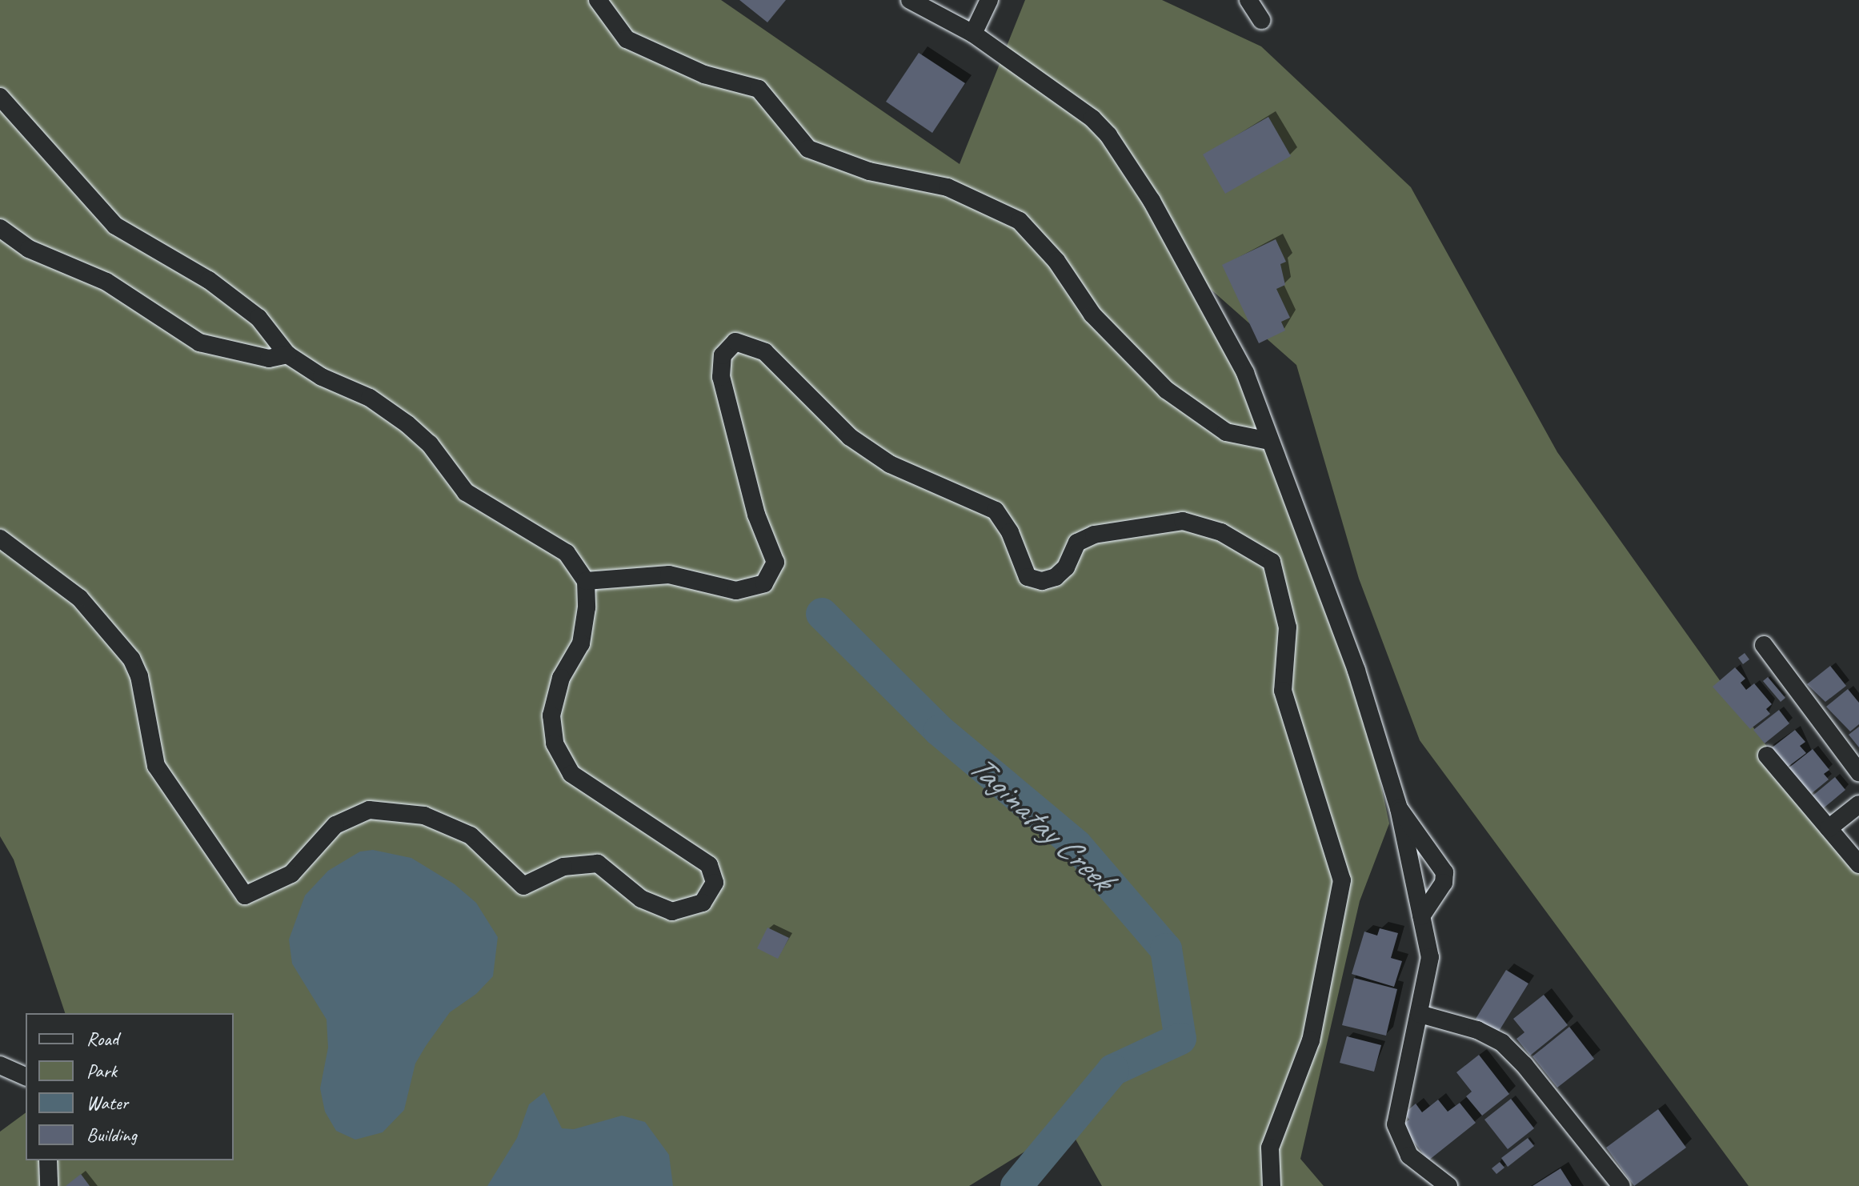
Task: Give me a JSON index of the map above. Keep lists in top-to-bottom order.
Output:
{
  "water": ["Taginatay Creek"],
  "legend": [
    "Road",
    "Park",
    "Water",
    "Building"
  ]
}
